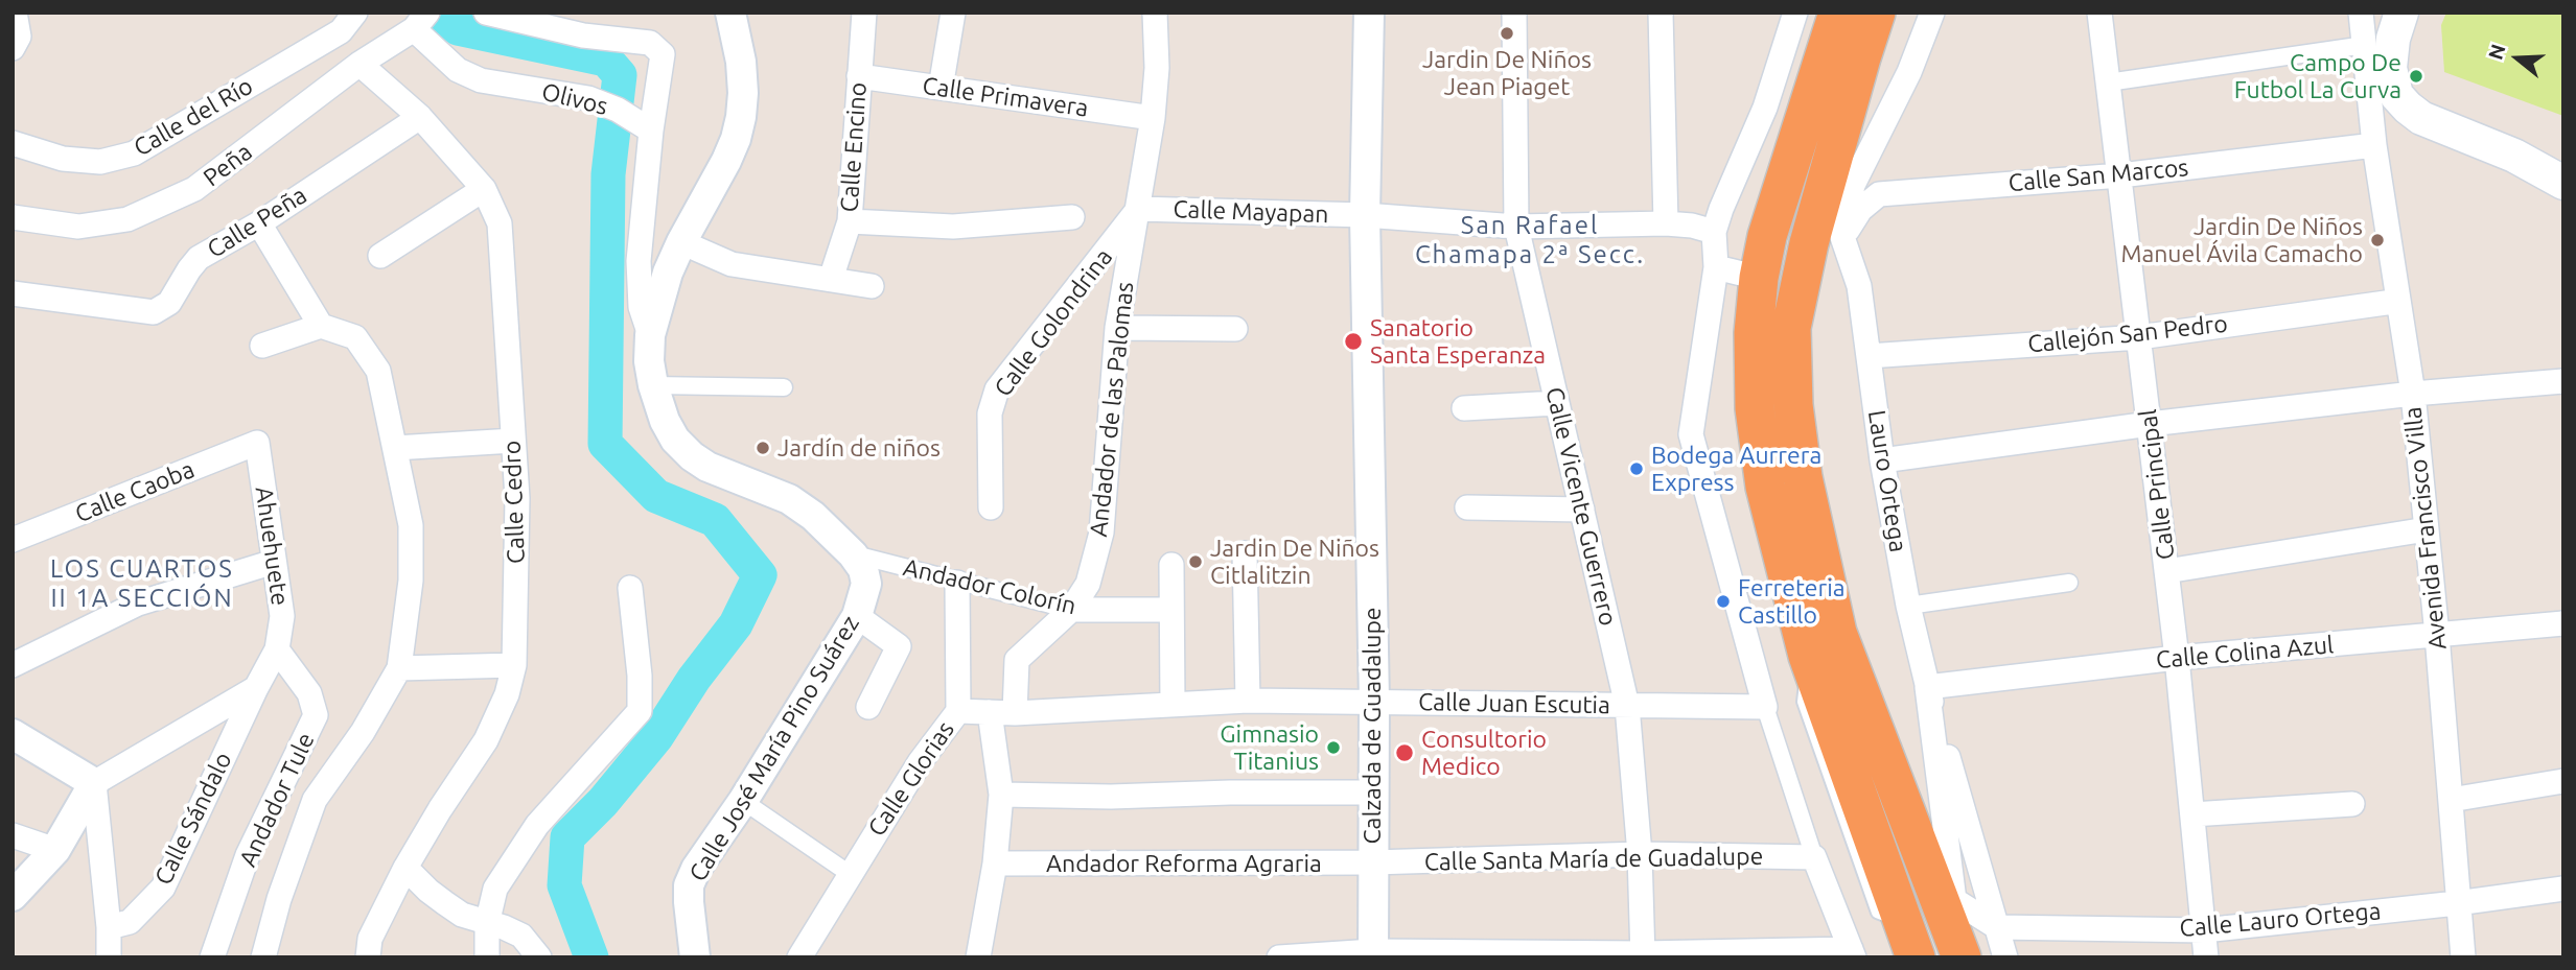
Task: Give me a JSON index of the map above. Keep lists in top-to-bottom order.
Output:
{
  "streets": {
    "street": [
      "Calle Primavera",
      "Olivos",
      "Calle del Río",
      "Calle Encino",
      "Peña",
      "Calle San Marcos",
      "Calle Mayapan",
      "Calle Peña",
      "Calle Golondrina",
      "Callejón San Pedro",
      "Andador de las Palomas",
      "Lauro Ortega",
      "Calle Principal",
      "Calle Caoba",
      "Calle Cedro",
      "Calle Vicente Guerrero",
      "Avenida Francisco Villa",
      "Ahuehuete",
      "Andador Colorín",
      "Calle Colina Azul",
      "Calle Juan Escutia",
      "Calzada de Guadalupe",
      "Calle José María Pino Suárez",
      "Calle Glorias",
      "Andador Tule",
      "Calle Sándalo",
      "Calle Santa María de Guadalupe",
      "Andador Reforma Agraria",
      "Calle Lauro Ortega"
    ]
  },
  "crossings": [
    ["Calle Primavera", "Calle Encino"],
    ["Calle Primavera", "Andador de las Palomas"],
    ["Olivos", "Peña"],
    ["Peña", "Calle Cedro"],
    ["Calle San Marcos", "Lauro Ortega"],
    ["Calle San Marcos", "Calle Principal"],
    ["Calle San Marcos", "Avenida Francisco Villa"],
    ["Calle Mayapan", "Calle Golondrina"],
    ["Calle Mayapan", "Andador de las Palomas"],
    ["Calle Mayapan", "Calle Vicente Guerrero"],
    ["Calle Mayapan", "Calzada de Guadalupe"],
    ["Calle Peña", "Calle Cedro"],
    ["Calle Golondrina", "Andador de las Palomas"],
    ["Callejón San Pedro", "Lauro Ortega"],
    ["Callejón San Pedro", "Calle Principal"],
    ["Andador de las Palomas", "Andador Colorín"],
    ["Andador de las Palomas", "Calle Juan Escutia"],
    ["Lauro Ortega", "Calle Colina Azul"],
    ["Lauro Ortega", "Calle Lauro Ortega"],
    ["Calle Principal", "Calle Colina Azul"],
    ["Calle Principal", "Calle Lauro Ortega"],
    ["Calle Caoba", "Ahuehuete"],
    ["Calle Vicente Guerrero", "Calle Juan Escutia"],
    ["Calle Vicente Guerrero", "Calle Santa María de Guadalupe"],
    ["Avenida Francisco Villa", "Calle Colina Azul"],
    ["Avenida Francisco Villa", "Calle Lauro Ortega"],
    ["Ahuehuete", "Andador Tule"],
    ["Ahuehuete", "Calle Sándalo"],
    ["Andador Colorín", "Calle José María Pino Suárez"],
    ["Andador Colorín", "Calle Glorias"],
    ["Calle Juan Escutia", "Calzada de Guadalupe"],
    ["Calle Juan Escutia", "Calle Glorias"],
    ["Calzada de Guadalupe", "Calle Santa María de Guadalupe"],
    ["Calzada de Guadalupe", "Andador Reforma Agraria"],
    ["Calle Santa María de Guadalupe", "Andador Reforma Agraria"]
  ],
  "districts": ["San Rafael Chamapa 2ª Secc.", "LOS CUARTOS II 1A SECCIÓN"],
  "places": [
    "Jardin De Niños Jean Piaget",
    "Campo De Futbol La Curva",
    "Jardin De Niños Manuel Ávila Camacho",
    "Sanatorio Santa Esperanza",
    "Jardín de niños",
    "Bodega Aurrera Express",
    "Jardin De Niños Citlalitzin",
    "Ferreteria Castillo",
    "Gimnasio Titanius",
    "Consultorio Medico"
  ],
  "north": "left"
}
